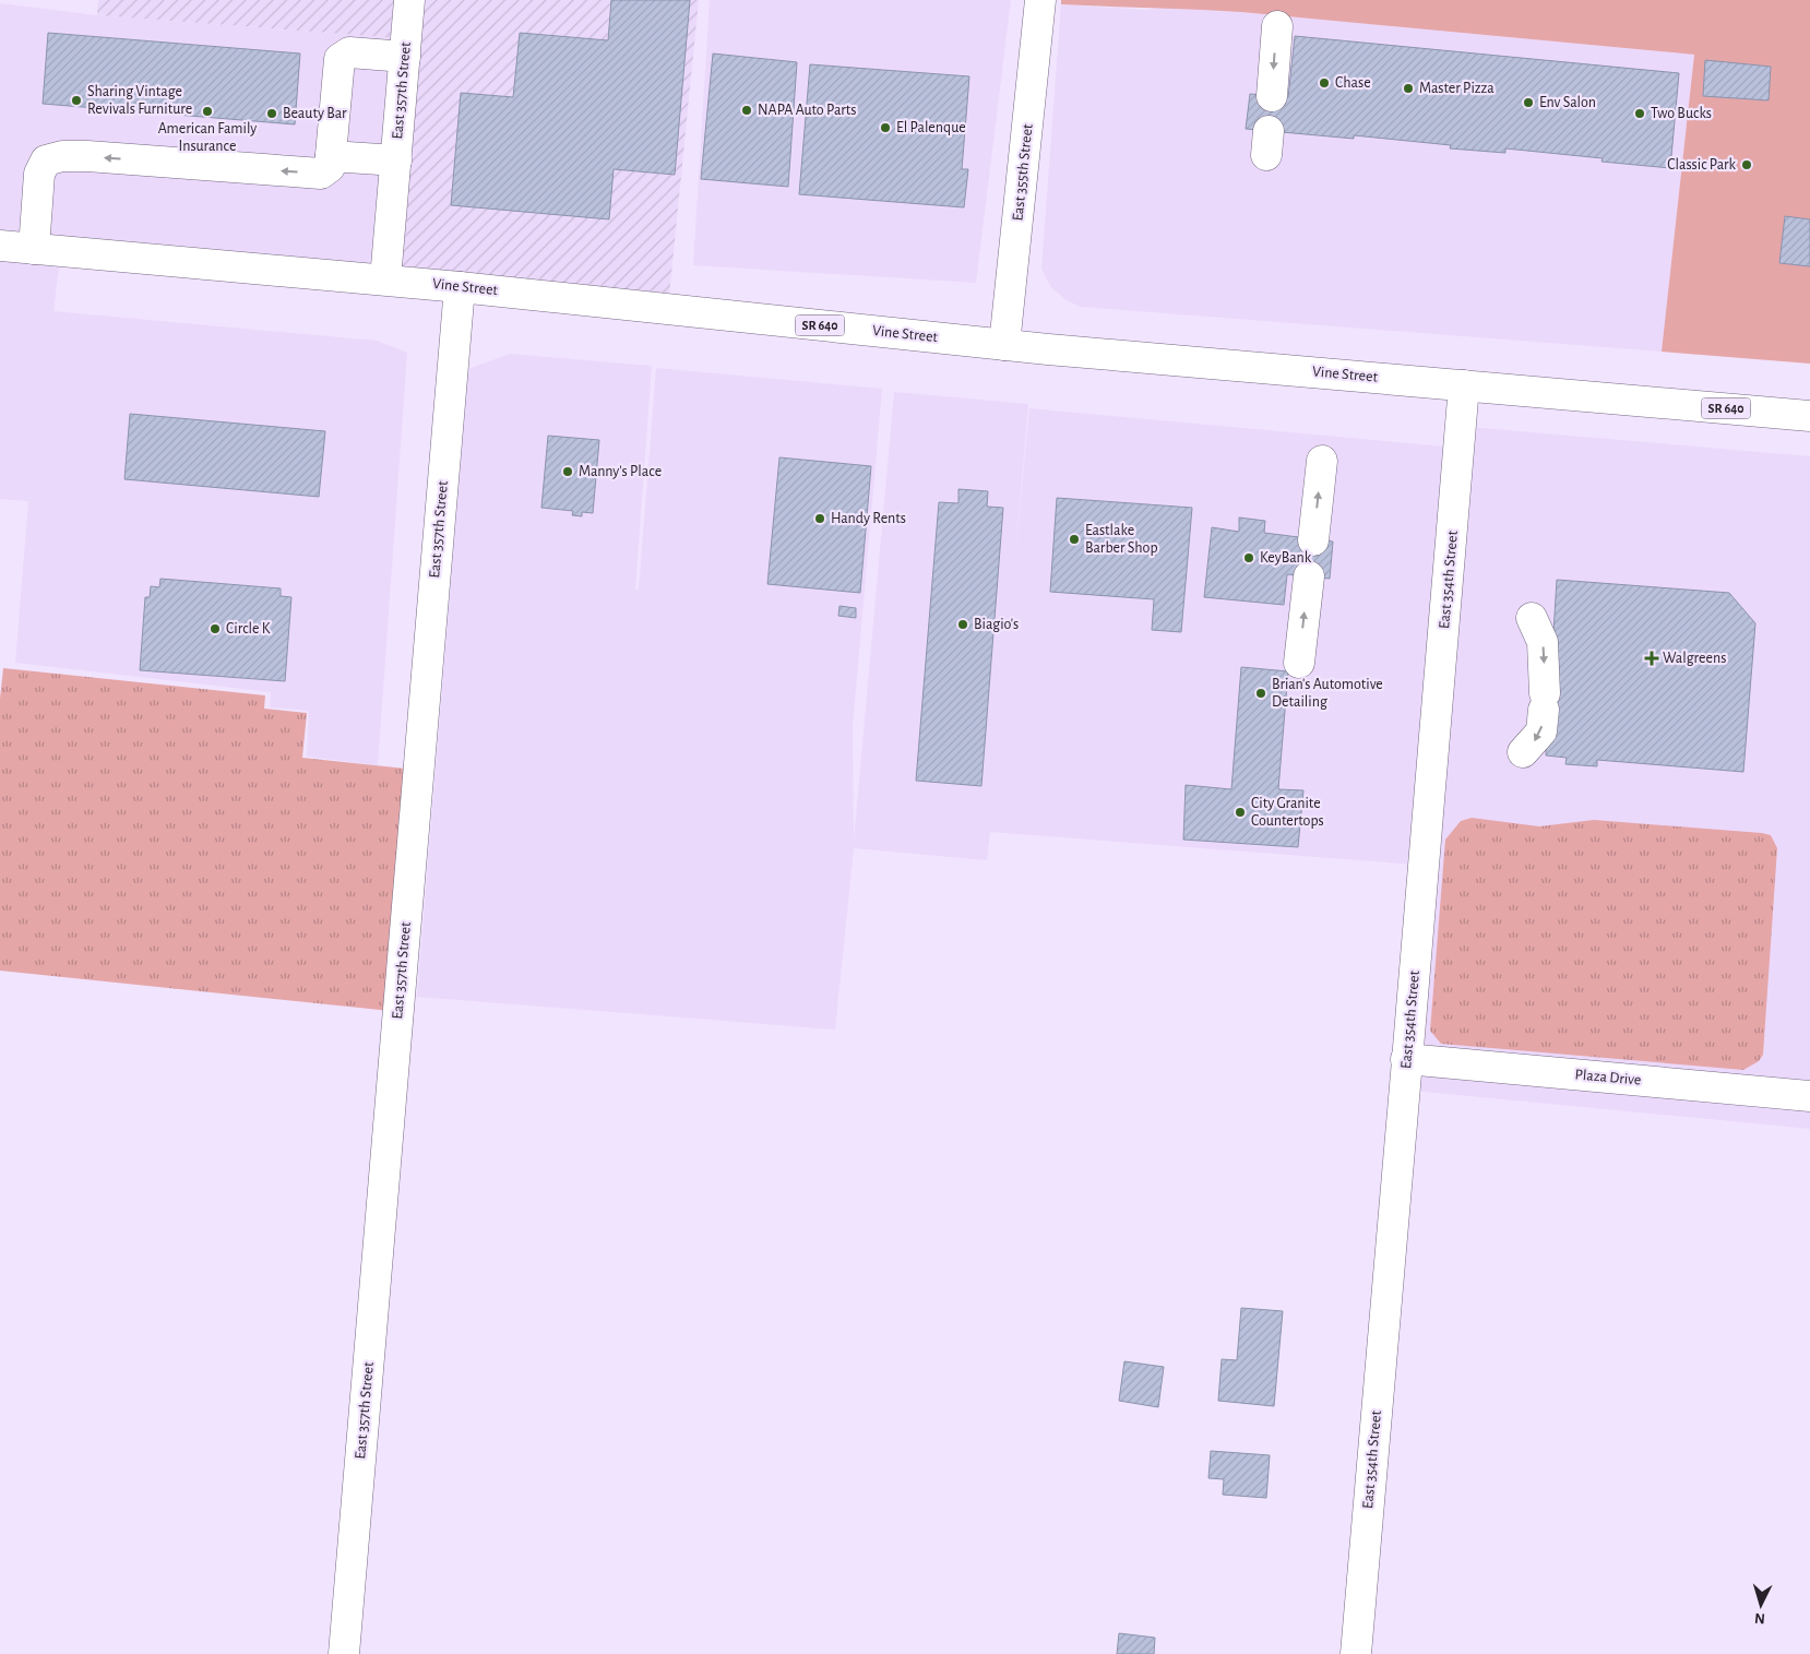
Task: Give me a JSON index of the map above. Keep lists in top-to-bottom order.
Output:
{
  "streets": {
    "street": [
      "East 357th Street",
      "East 355th Street",
      "Vine Street",
      "SR 640",
      "East 354th Street",
      "Plaza Drive"
    ]
  },
  "crossings": [
    ["East 357th Street", "Vine Street"],
    ["East 355th Street", "Vine Street"],
    ["Vine Street", "East 354th Street"],
    ["East 354th Street", "Plaza Drive"]
  ],
  "places": {
    "other": [
      "Chase",
      "Master Pizza",
      "Sharing Vintage Revivals Furniture",
      "Env Salon",
      "NAPA Auto Parts",
      "American Family Insurance",
      "Beauty Bar",
      "Two Bucks",
      "El Palenque",
      "Classic Park",
      "Manny's Place",
      "Handy Rents",
      "Eastlake Barber Shop",
      "KeyBank",
      "Biagio's",
      "Circle K",
      "Brian's Automotive Detailing",
      "City Granite Countertops"
    ],
    "health": ["Walgreens"]
  },
  "north": "bottom"
}
